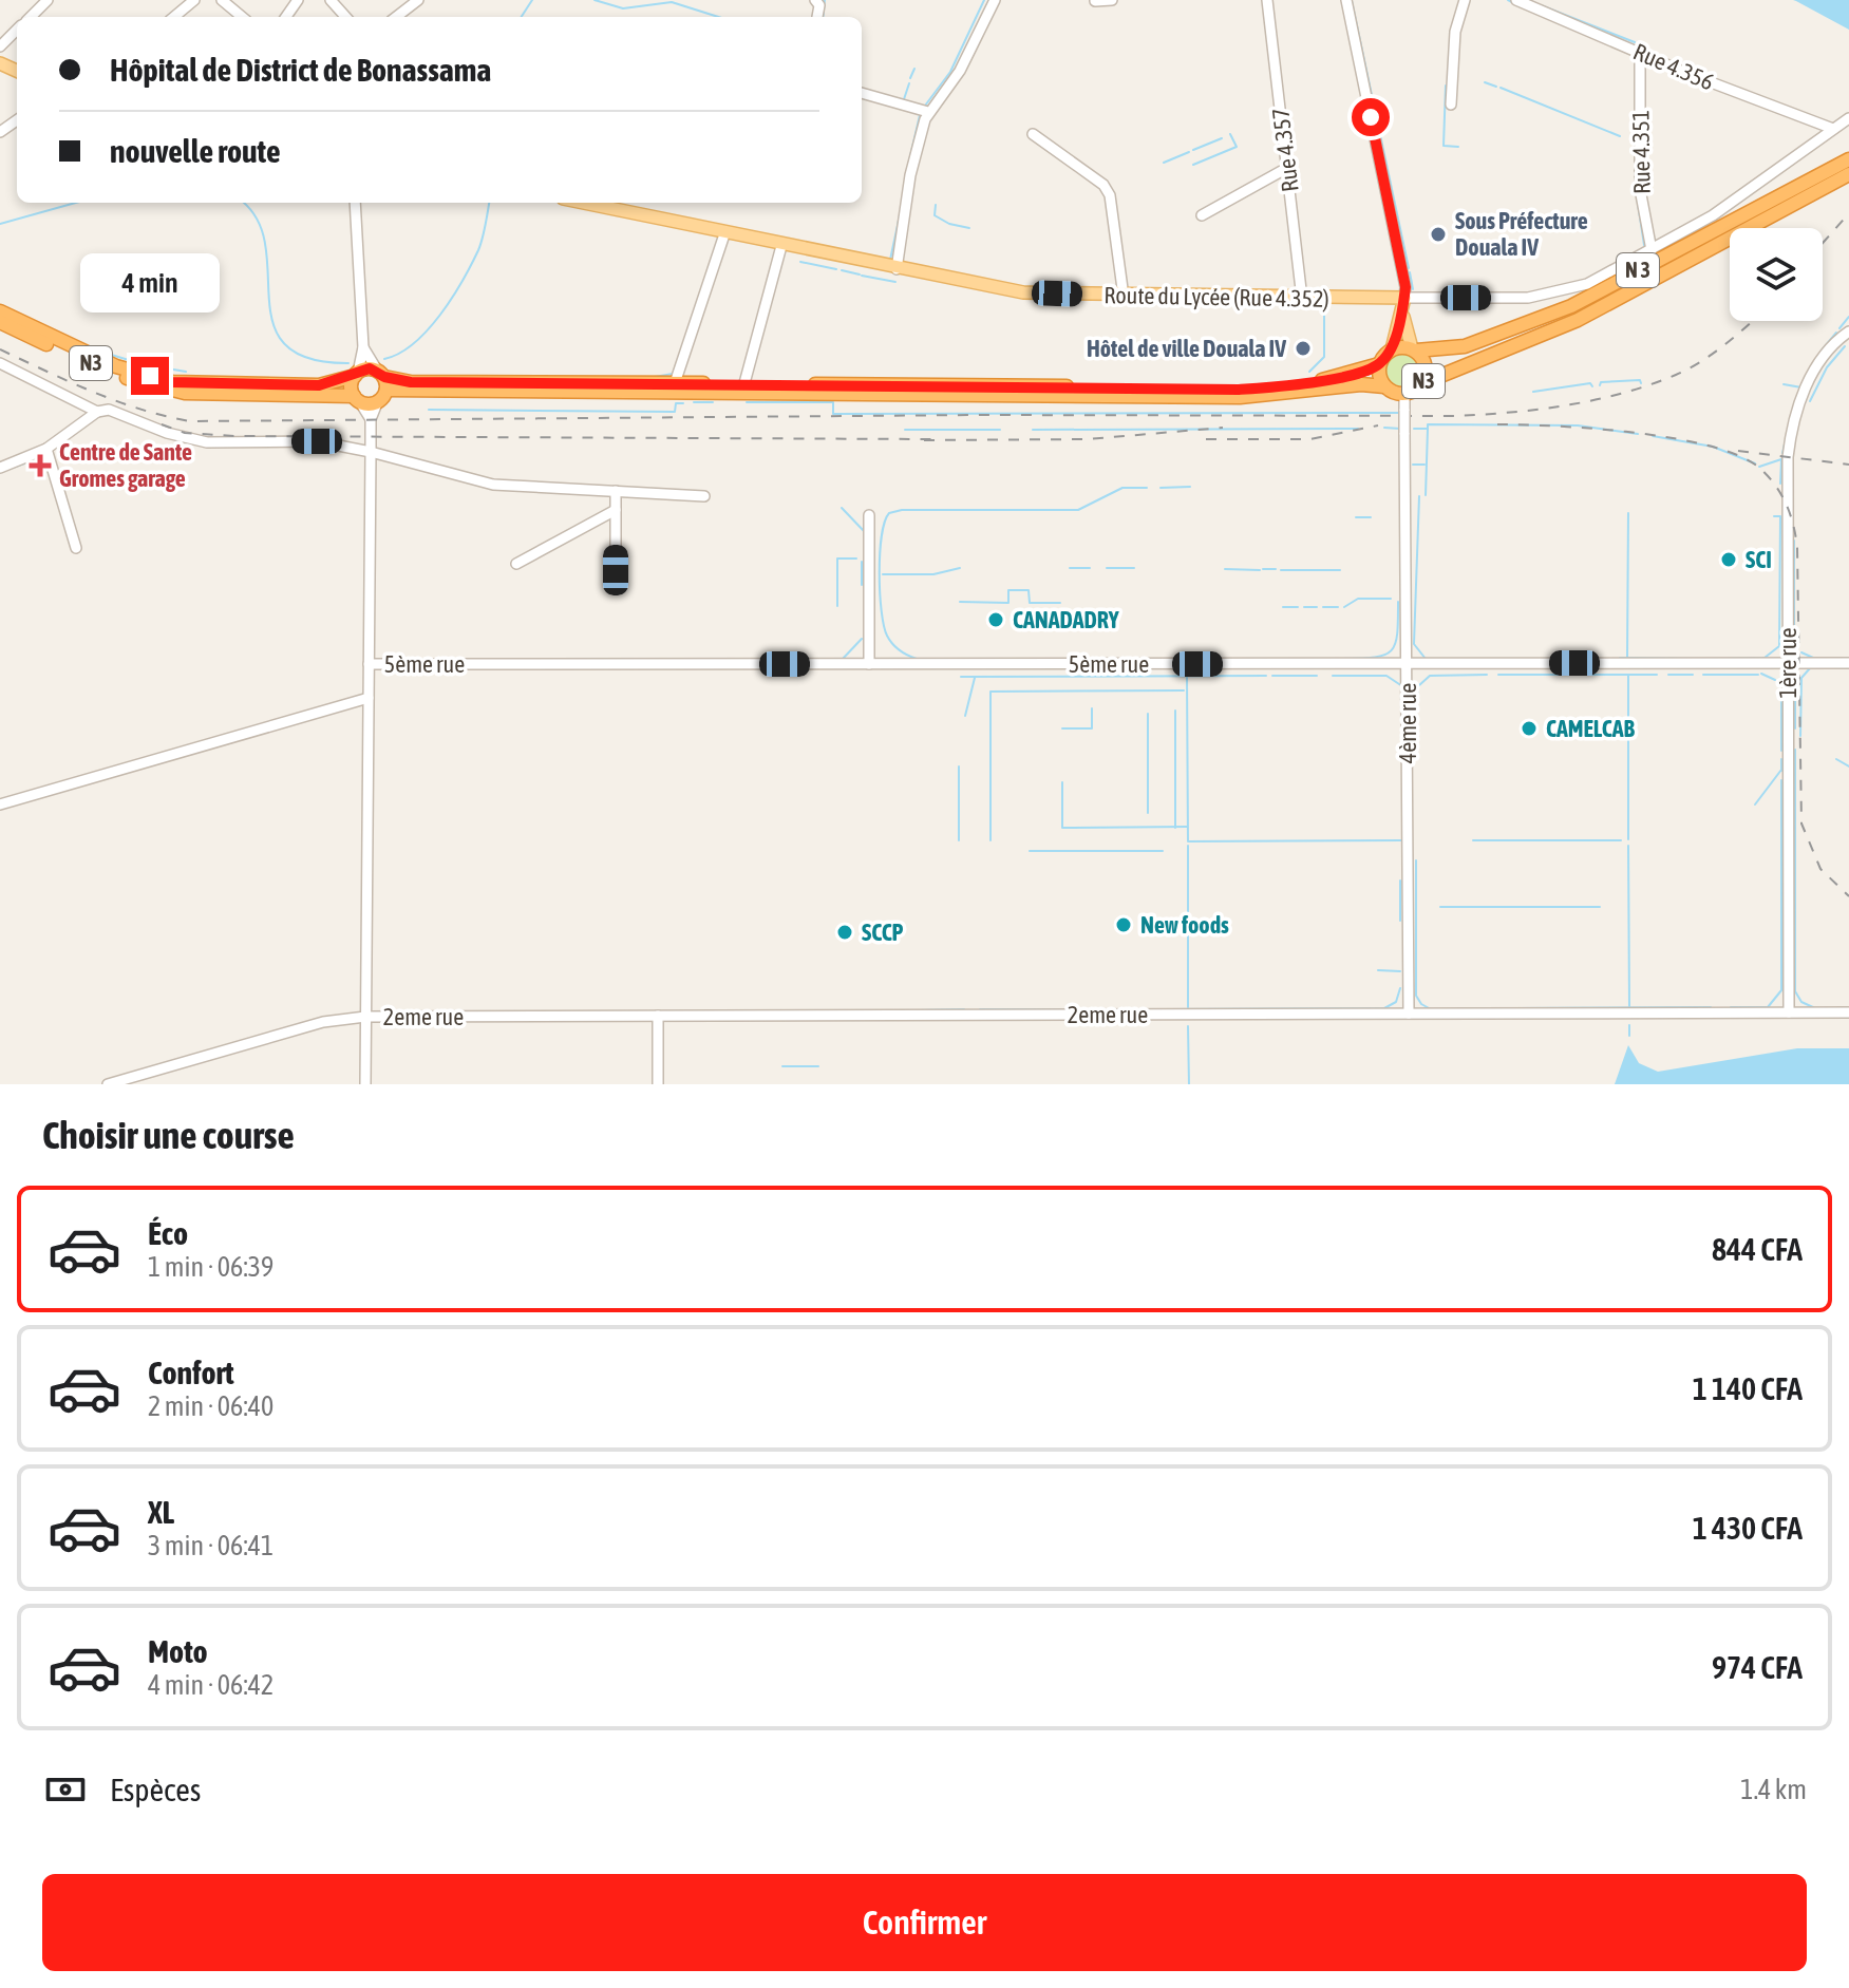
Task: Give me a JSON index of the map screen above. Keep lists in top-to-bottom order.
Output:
{
  "streets": {
    "highway": ["N 3", "N3"],
    "main road": ["Route du Lycée (Rue 4.352)"],
    "street": [
      "Rue 4.356",
      "Rue 4.357",
      "Rue 4.351",
      "1ère rue",
      "5ème rue",
      "4ème rue",
      "2eme rue"
    ]
  },
  "crossings": [
    ["Rue 4.356", "Rue 4.351"],
    ["Rue 4.356", "Route du Lycée (Rue 4.352)"],
    ["Rue 4.357", "Route du Lycée (Rue 4.352)"],
    ["Rue 4.351", "Route du Lycée (Rue 4.352)"],
    ["N 3", "N3"],
    ["N 3", "4ème rue"],
    ["N3", "4ème rue"],
    ["1ère rue", "5ème rue"],
    ["1ère rue", "2eme rue"],
    ["5ème rue", "4ème rue"],
    ["4ème rue", "2eme rue"]
  ],
  "places": {
    "other": [
      "Sous Préfecture Douala IV",
      "Hôtel de ville Douala IV",
      "SCI",
      "CANADADRY",
      "CAMELCAB",
      "New foods",
      "SCCP"
    ],
    "health": ["Centre de Sante Gromes garage"]
  },
  "page": {
    "banner": ["Hôpital de District de Bonassama", "nouvelle route"],
    "bubble": "4 min",
    "heading": "Choisir une course",
    "list": [
      {
        "name": "Éco",
        "note": "1 min · 06:39",
        "value": "844 CFA"
      },
      {
        "name": "Confort",
        "note": "2 min · 06:40",
        "value": "1 140 CFA"
      },
      {
        "name": "XL",
        "note": "3 min · 06:41",
        "value": "1 430 CFA"
      },
      {
        "name": "Moto",
        "note": "4 min · 06:42",
        "value": "974 CFA"
      }
    ],
    "pay": ["Espèces", "1.4 km"],
    "buttons": "Confirmer"
  }
}
